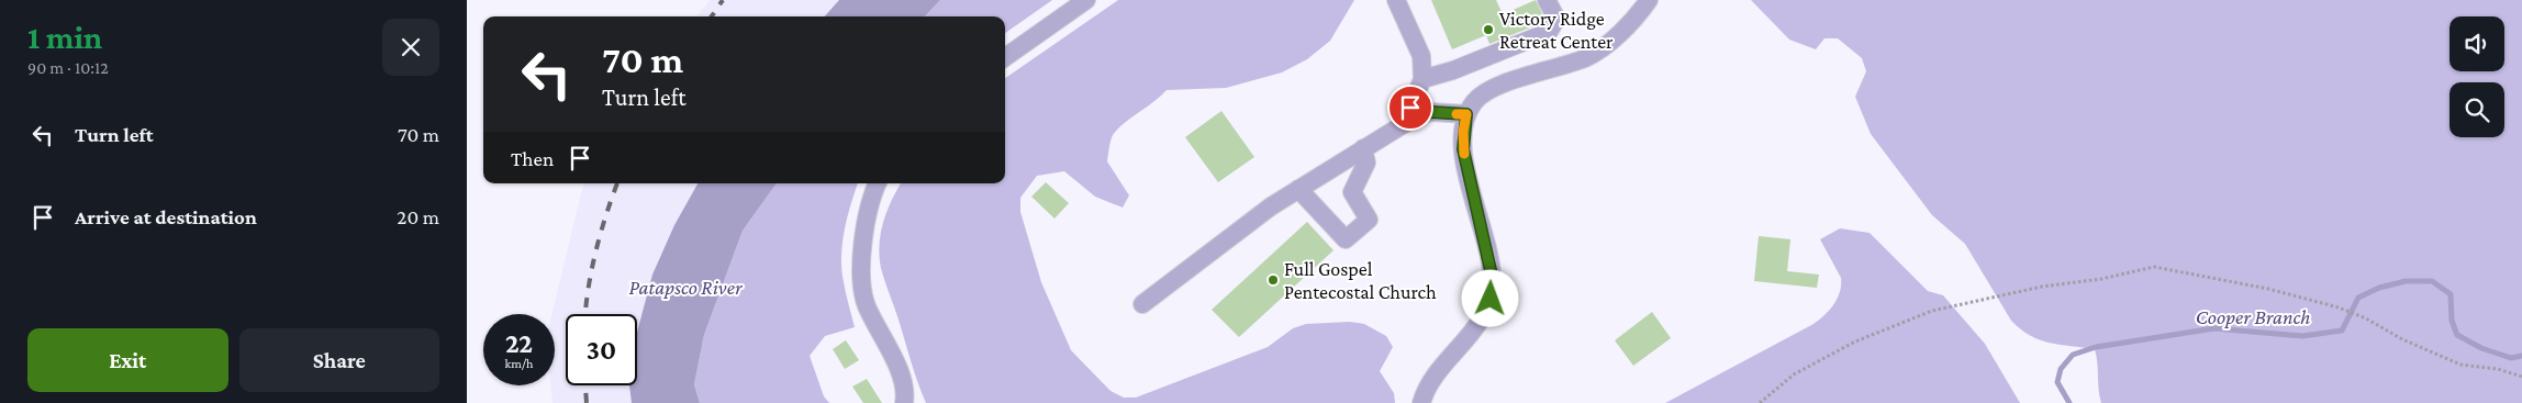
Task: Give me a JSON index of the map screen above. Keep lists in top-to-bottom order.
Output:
{
  "water": ["Patapsco River", "Cooper Branch"],
  "places": ["Victory Ridge Retreat Center", "Full Gospel Pentecostal Church"],
  "page": {
    "heading": ["1 min", "90 m · 10:12"],
    "turn": ["70 m", "Turn left"],
    "list": [
      {
        "name": "Turn left",
        "value": "70 m"
      },
      {
        "name": "Arrive at destination",
        "value": "20 m"
      }
    ],
    "then": "Then",
    "speed": "22 km/h",
    "limit": "30",
    "buttons": ["Exit", "Share"]
  }
}
